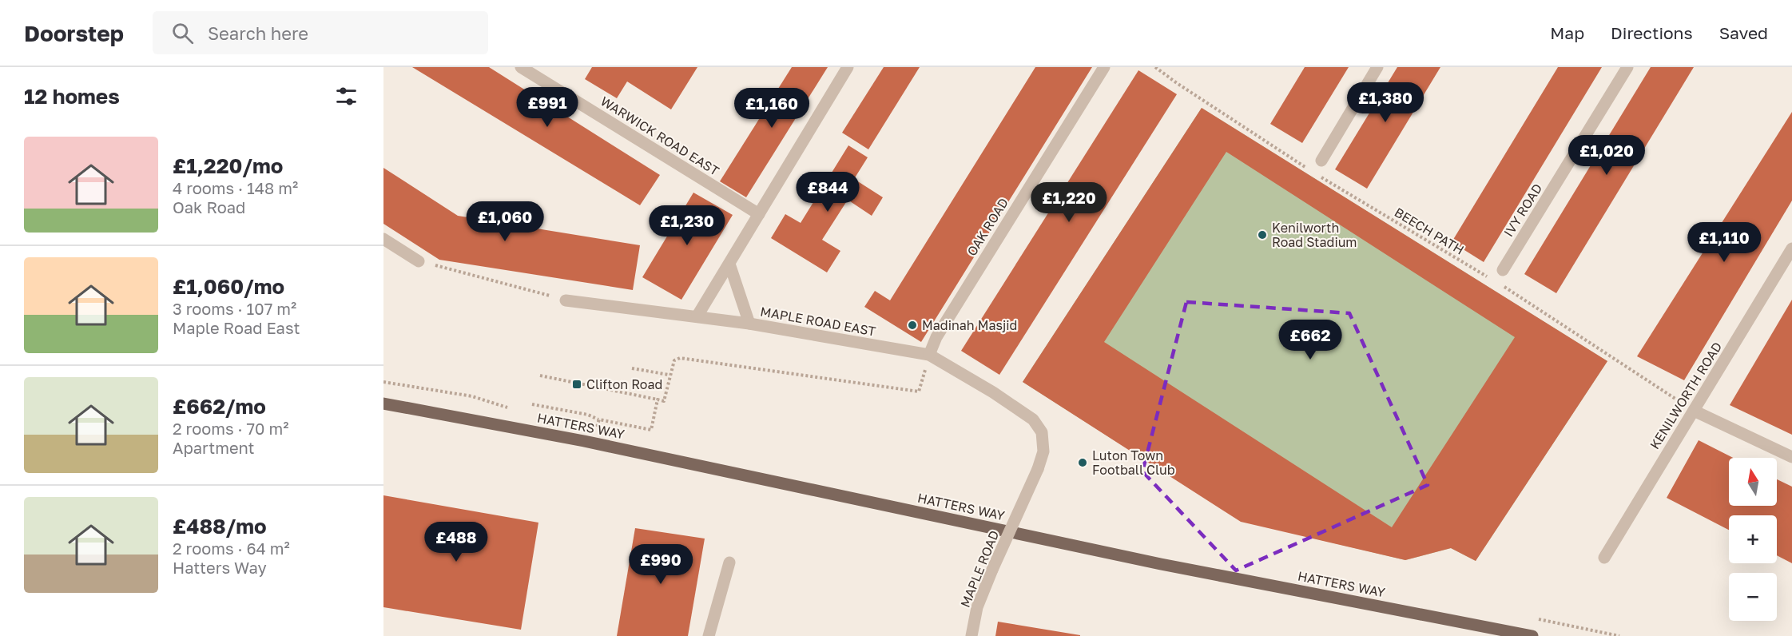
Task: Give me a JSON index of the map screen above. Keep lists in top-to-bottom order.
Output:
{
  "streets": {
    "main road": ["HATTERS WAY"],
    "street": [
      "WARWICK ROAD EAST",
      "IVY ROAD",
      "OAK ROAD",
      "MAPLE ROAD EAST",
      "KENILWORTH ROAD",
      "MAPLE ROAD"
    ],
    "path": ["BEECH PATH"]
  },
  "crossings": [
    ["OAK ROAD", "MAPLE ROAD EAST"],
    ["MAPLE ROAD EAST", "MAPLE ROAD"]
  ],
  "places": {
    "other": ["Kenilworth Road Stadium", "Madinah Masjid", "Luton Town Football Club"],
    "transit": ["Clifton Road"]
  },
  "north": "top",
  "page": {
    "header": "Doorstep",
    "search": "Search here",
    "nav": ["Map", "Directions", "Saved"],
    "heading": "12 homes",
    "price": [
      "£1,380",
      "£991",
      "£1,160",
      "£1,020",
      "£844",
      "£1,220",
      "£1,060",
      "£1,230",
      "£1,110",
      "£662",
      "£488",
      "£990"
    ],
    "list": [
      {
        "name": "£1,220/mo",
        "note": "4 rooms · 148 m² · Oak Road"
      },
      {
        "name": "£1,060/mo",
        "note": "3 rooms · 107 m² · Maple Road East"
      },
      {
        "name": "£662/mo",
        "note": "2 rooms · 70 m² · Apartment"
      },
      {
        "name": "£488/mo",
        "note": "2 rooms · 64 m² · Hatters Way"
      }
    ],
    "map_buttons": ["+", "−"]
  }
}
